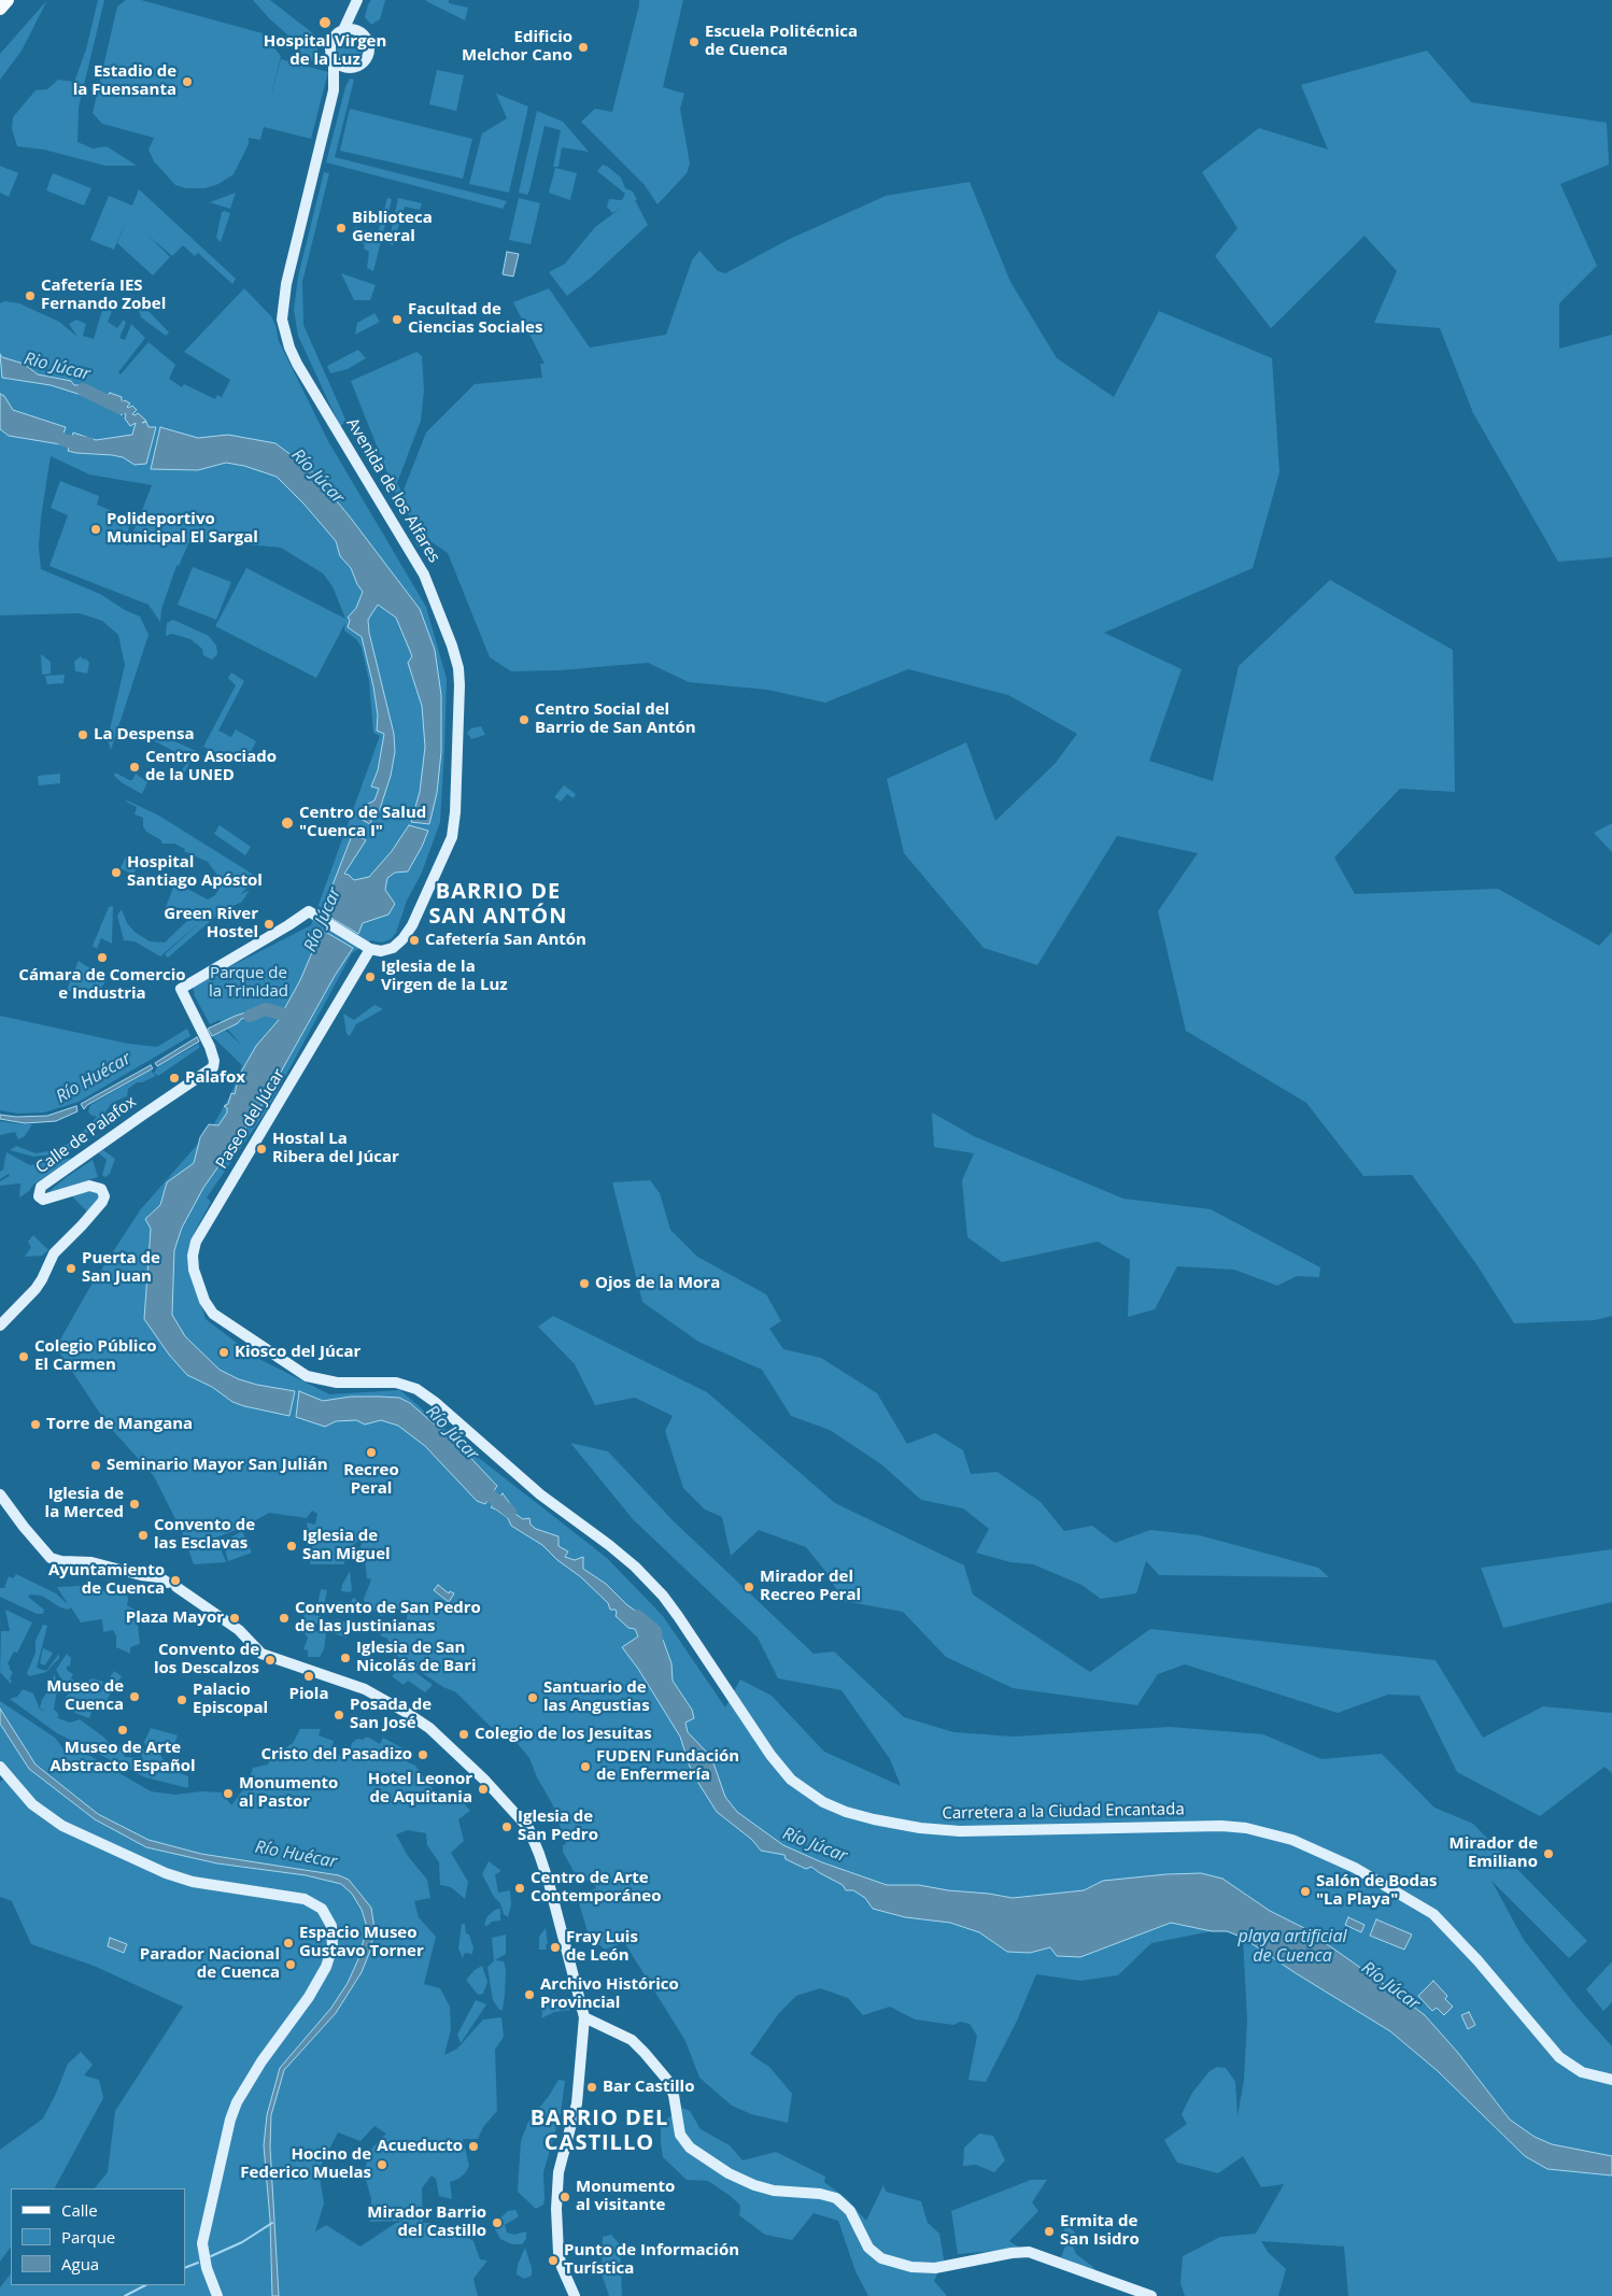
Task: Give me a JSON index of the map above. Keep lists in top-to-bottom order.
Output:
{
  "streets": {
    "street": [
      "Avenida de los Alfares",
      "Paseo del Júcar",
      "Calle de Palafox",
      "Carretera a la Ciudad Encantada"
    ]
  },
  "crossings": [
    ["Avenida de los Alfares", "Paseo del Júcar"],
    ["Avenida de los Alfares", "Calle de Palafox"],
    ["Paseo del Júcar", "Calle de Palafox"],
    ["Paseo del Júcar", "Carretera a la Ciudad Encantada"]
  ],
  "districts": ["BARRIO DE SAN ANTÓN", "BARRIO DEL CASTILLO"],
  "water": [
    "Rio Júcar",
    "Río Júcar",
    "Río Huécar",
    "playa artificial de Cuenca"
  ],
  "parks": ["Parque de la Trinidad"],
  "places": [
    "Hospital Virgen de la Luz",
    "Escuela Politécnica de Cuenca",
    "Edificio Melchor Cano",
    "Estadio de la Fuensanta",
    "Biblioteca General",
    "Cafetería IES Fernando Zobel",
    "Facultad de Ciencias Sociales",
    "Polideportivo Municipal El Sargal",
    "Centro Social del Barrio de San Antón",
    "La Despensa",
    "Centro Asociado de la UNED",
    "Centro de Salud \"Cuenca I\"",
    "Hospital Santiago Apóstol",
    "Green River Hostel",
    "Cafetería San Antón",
    "Cámara de Comercio e Industria",
    "Iglesia de la Virgen de la Luz",
    "Palafox",
    "Hostal La Ribera del Júcar",
    "Puerta de San Juan",
    "Ojos de la Mora",
    "Kiosco del Júcar",
    "Colegio Público El Carmen",
    "Torre de Mangana",
    "Recreo Peral",
    "Seminario Mayor San Julián",
    "Iglesia de la Merced",
    "Convento de las Esclavas",
    "Iglesia de San Miguel",
    "Ayuntamiento de Cuenca",
    "Mirador del Recreo Peral",
    "Plaza Mayor",
    "Convento de San Pedro de las Justinianas",
    "Iglesia de San Nicolás de Bari",
    "Convento de los Descalzos",
    "Piola",
    "Museo de Cuenca",
    "Santuario de las Angustias",
    "Palacio Episcopal",
    "Posada de San José",
    "Museo de Arte Abstracto Español",
    "Colegio de los Jesuitas",
    "Cristo del Pasadizo",
    "FUDEN Fundación de Enfermería",
    "Hotel Leonor de Aquitania",
    "Monumento al Pastor",
    "Iglesia de San Pedro",
    "Mirador de Emiliano",
    "Centro de Arte Contemporáneo",
    "Salón de Bodas \"La Playa\"",
    "Espacio Museo Gustavo Torner",
    "Fray Luis de León",
    "Parador Nacional de Cuenca",
    "Archivo Histórico Provincial",
    "Bar Castillo",
    "Acueducto",
    "Hocino de Federico Muelas",
    "Monumento al visitante",
    "Mirador Barrio del Castillo",
    "Ermita de San Isidro",
    "Punto de Información Turística"
  ],
  "legend": ["Calle", "Parque", "Agua"]
}
